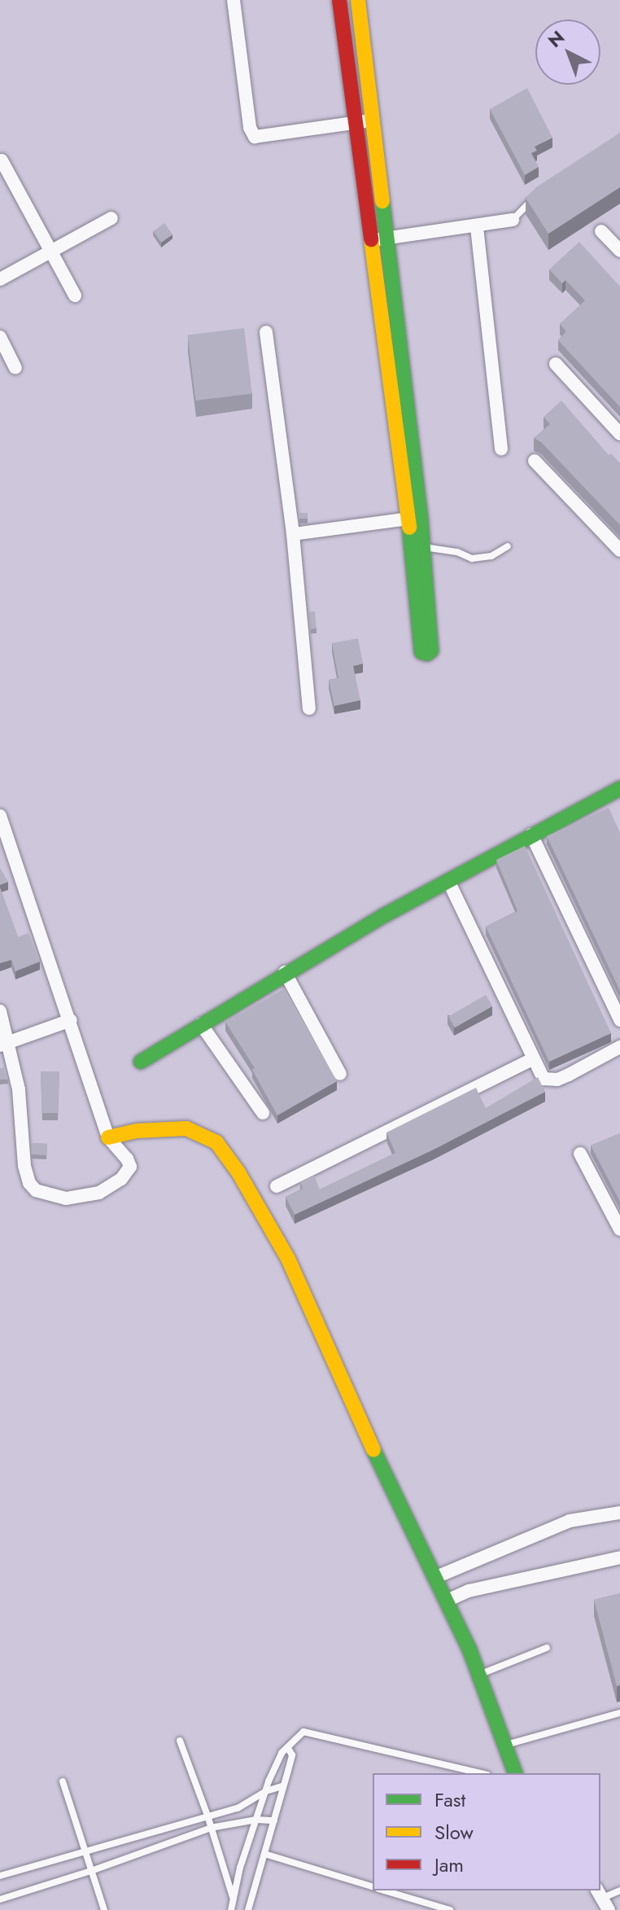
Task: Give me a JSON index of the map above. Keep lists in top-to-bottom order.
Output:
{
  "legend": ["Fast", "Slow", "Jam"],
  "north": "top left"
}
